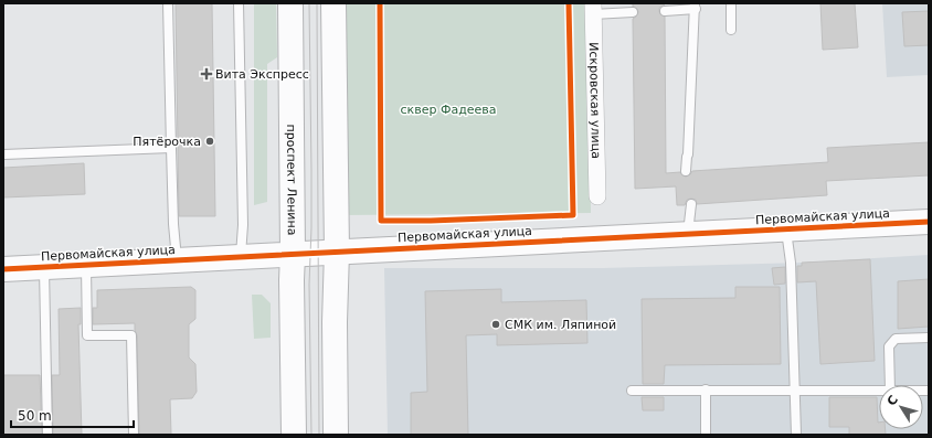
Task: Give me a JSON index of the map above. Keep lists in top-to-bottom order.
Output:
{
  "streets": {
    "street": ["Искровская улица", "проспект Ленина", "Первомайская улица"]
  },
  "crossings": [
    ["проспект Ленина", "Первомайская улица"]
  ],
  "parks": ["сквер Фадеева"],
  "places": {
    "health": ["Вита Экспресс"],
    "other": ["Пятёрочка", "СМК им. Ляпиной"]
  },
  "scale_bar": "50 m",
  "north": "top left"
}
